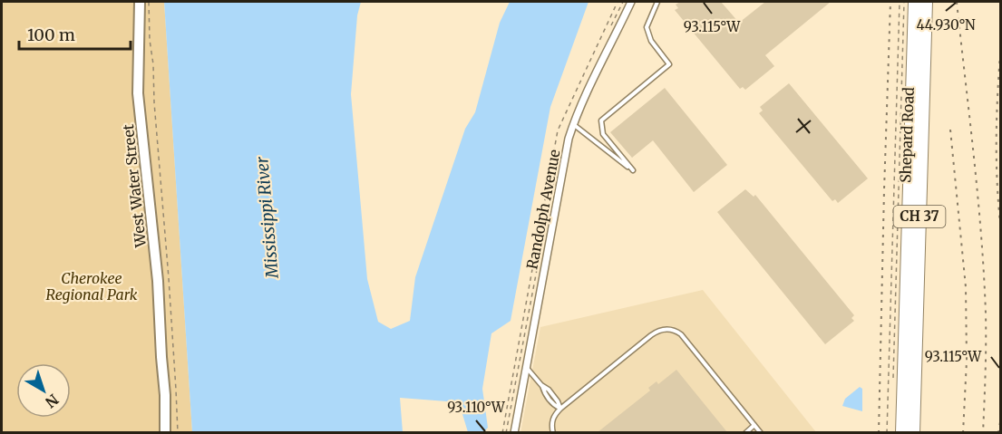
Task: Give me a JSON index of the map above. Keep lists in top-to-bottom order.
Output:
{
  "streets": {
    "highway": ["Shepard Road", "CH 37"],
    "street": ["West Water Street", "Randolph Avenue"]
  },
  "water": ["Mississippi River"],
  "parks": ["Cherokee Regional Park"],
  "scale_bar": "100 m",
  "north": "bottom right",
  "coordinates": ["44.930°N", "93.115°W", "93.110°W"]
}
